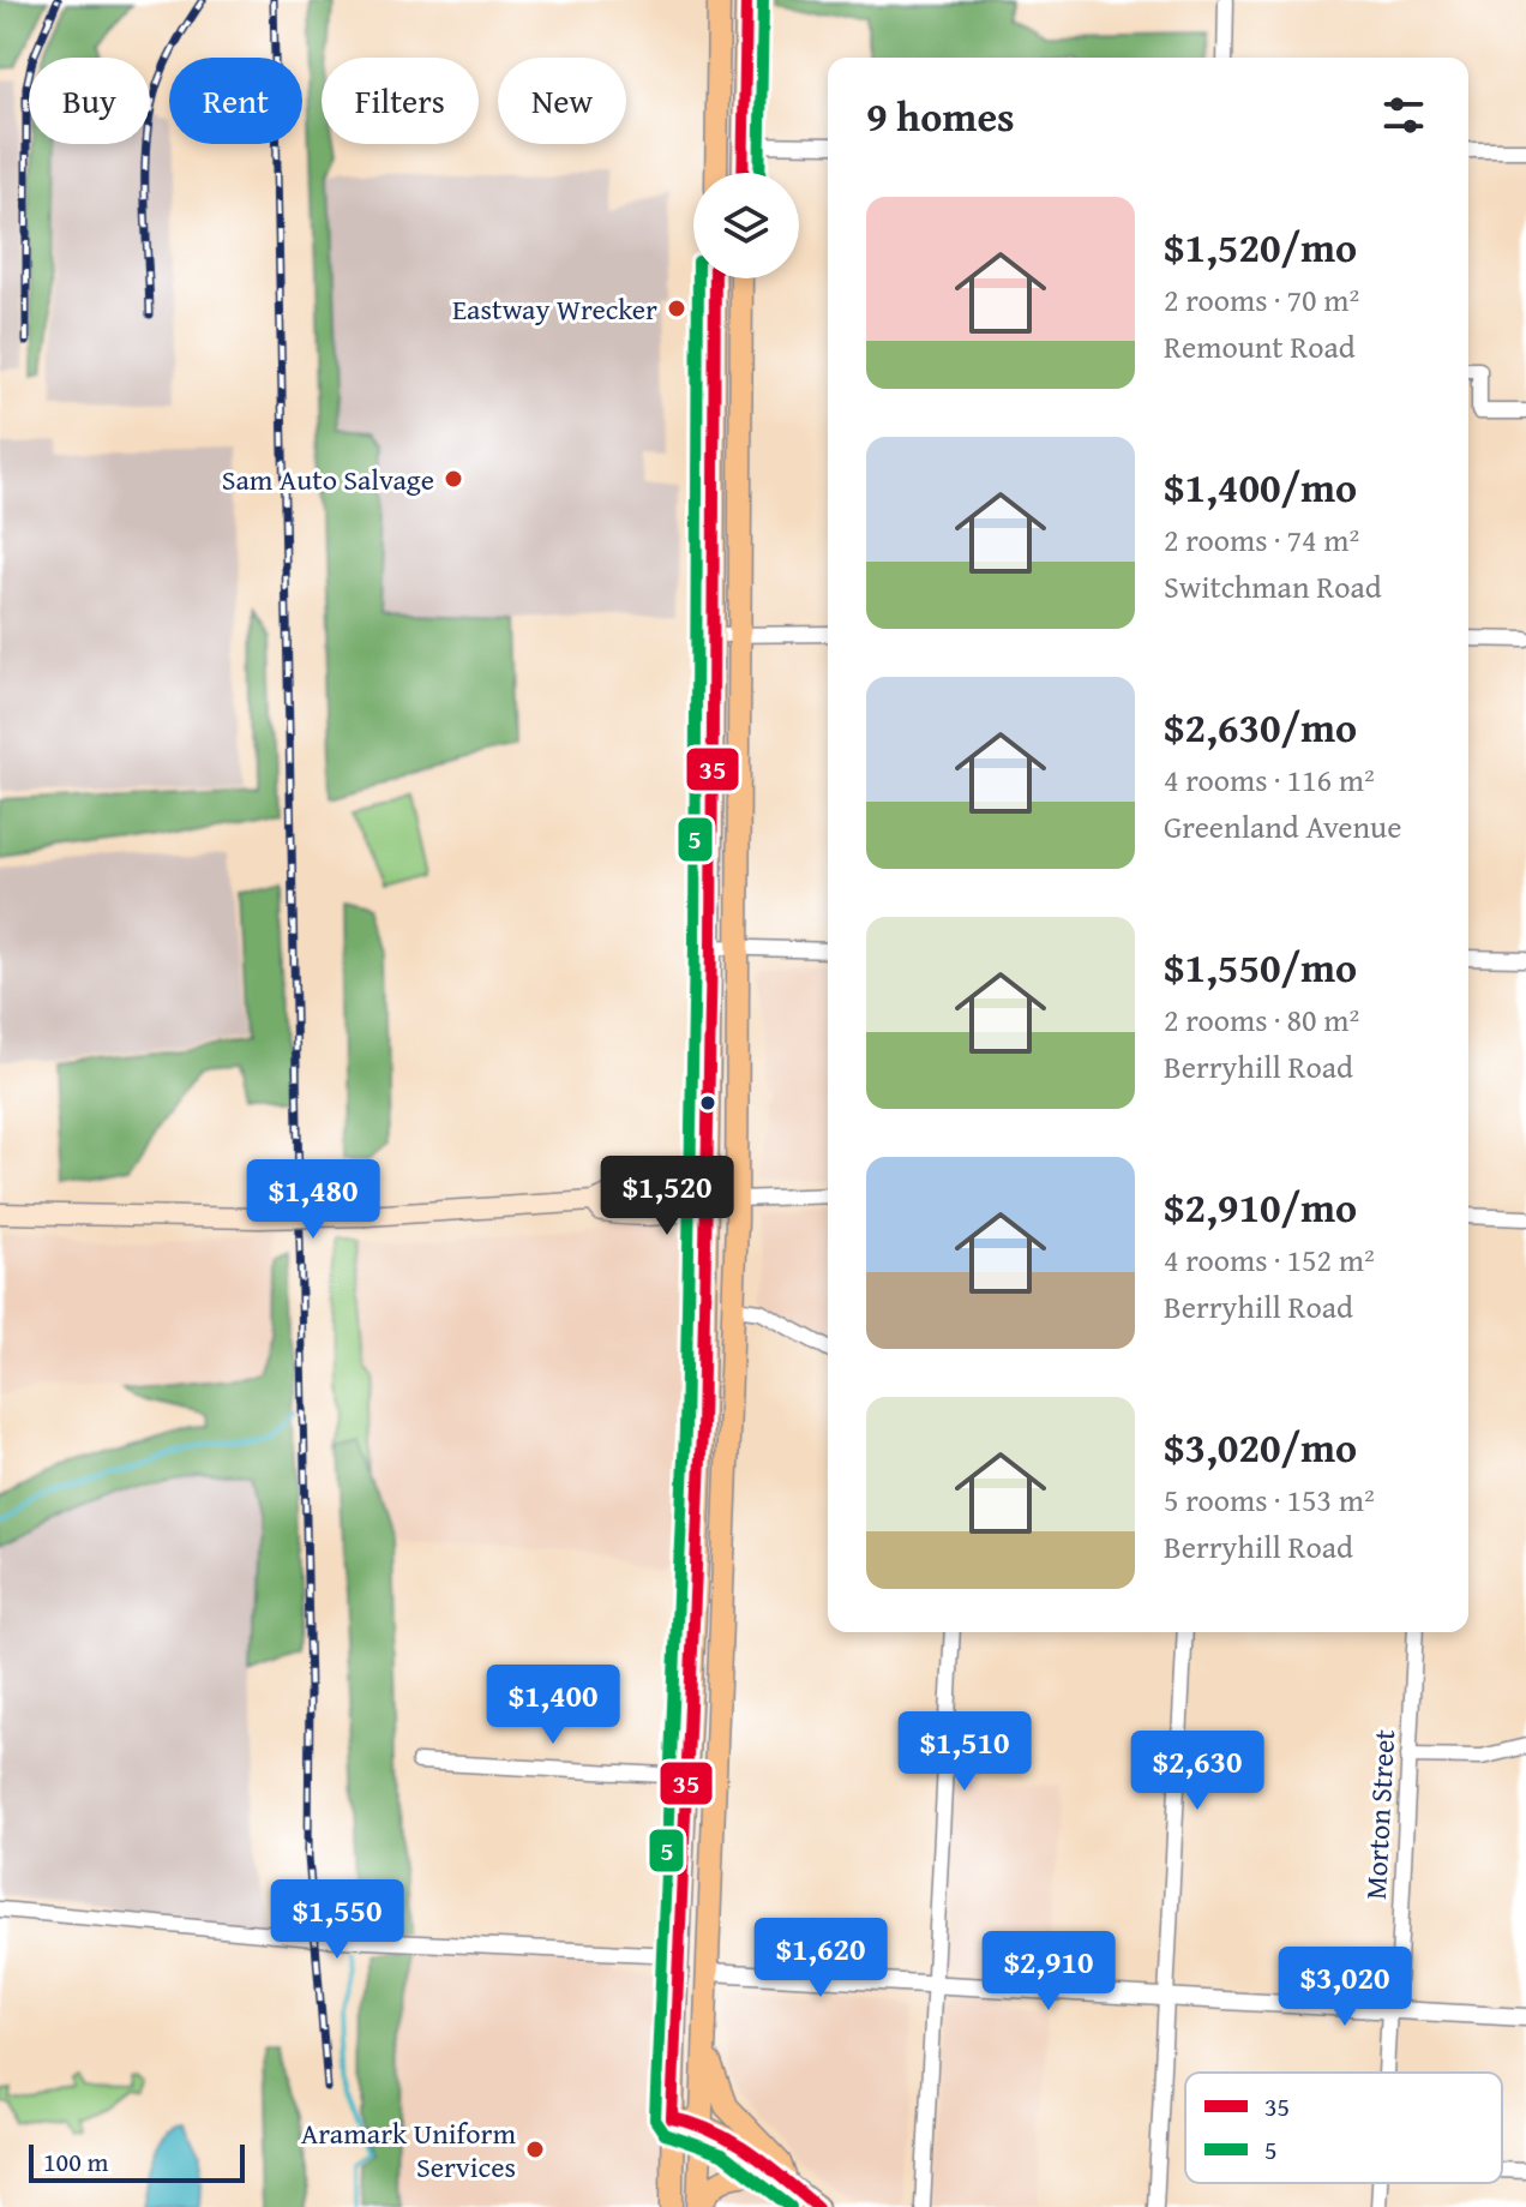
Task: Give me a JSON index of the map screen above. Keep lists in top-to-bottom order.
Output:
{
  "streets": {
    "street": ["Morton Street"]
  },
  "places": ["Eastway Wrecker", "Sam Auto Salvage", "Aramark Uniform Services"],
  "lines": ["transit line 35", "transit line 5"],
  "legend": ["35", "5"],
  "scale_bar": "100 m",
  "page": {
    "chip": [
      "Buy",
      "Rent",
      "Filters",
      "New"
    ],
    "heading": "9 homes",
    "list": [
      {
        "name": "$1,520/mo",
        "note": "2 rooms · 70 m² · Remount Road"
      },
      {
        "name": "$1,400/mo",
        "note": "2 rooms · 74 m² · Switchman Road"
      },
      {
        "name": "$2,630/mo",
        "note": "4 rooms · 116 m² · Greenland Avenue"
      },
      {
        "name": "$1,550/mo",
        "note": "2 rooms · 80 m² · Berryhill Road"
      },
      {
        "name": "$2,910/mo",
        "note": "4 rooms · 152 m² · Berryhill Road"
      },
      {
        "name": "$3,020/mo",
        "note": "5 rooms · 153 m² · Berryhill Road"
      }
    ],
    "price": [
      "$1,520",
      "$1,480",
      "$1,400",
      "$1,510",
      "$2,630",
      "$1,550",
      "$1,620",
      "$2,910",
      "$3,020"
    ],
    "scale": "100 m"
  }
}
